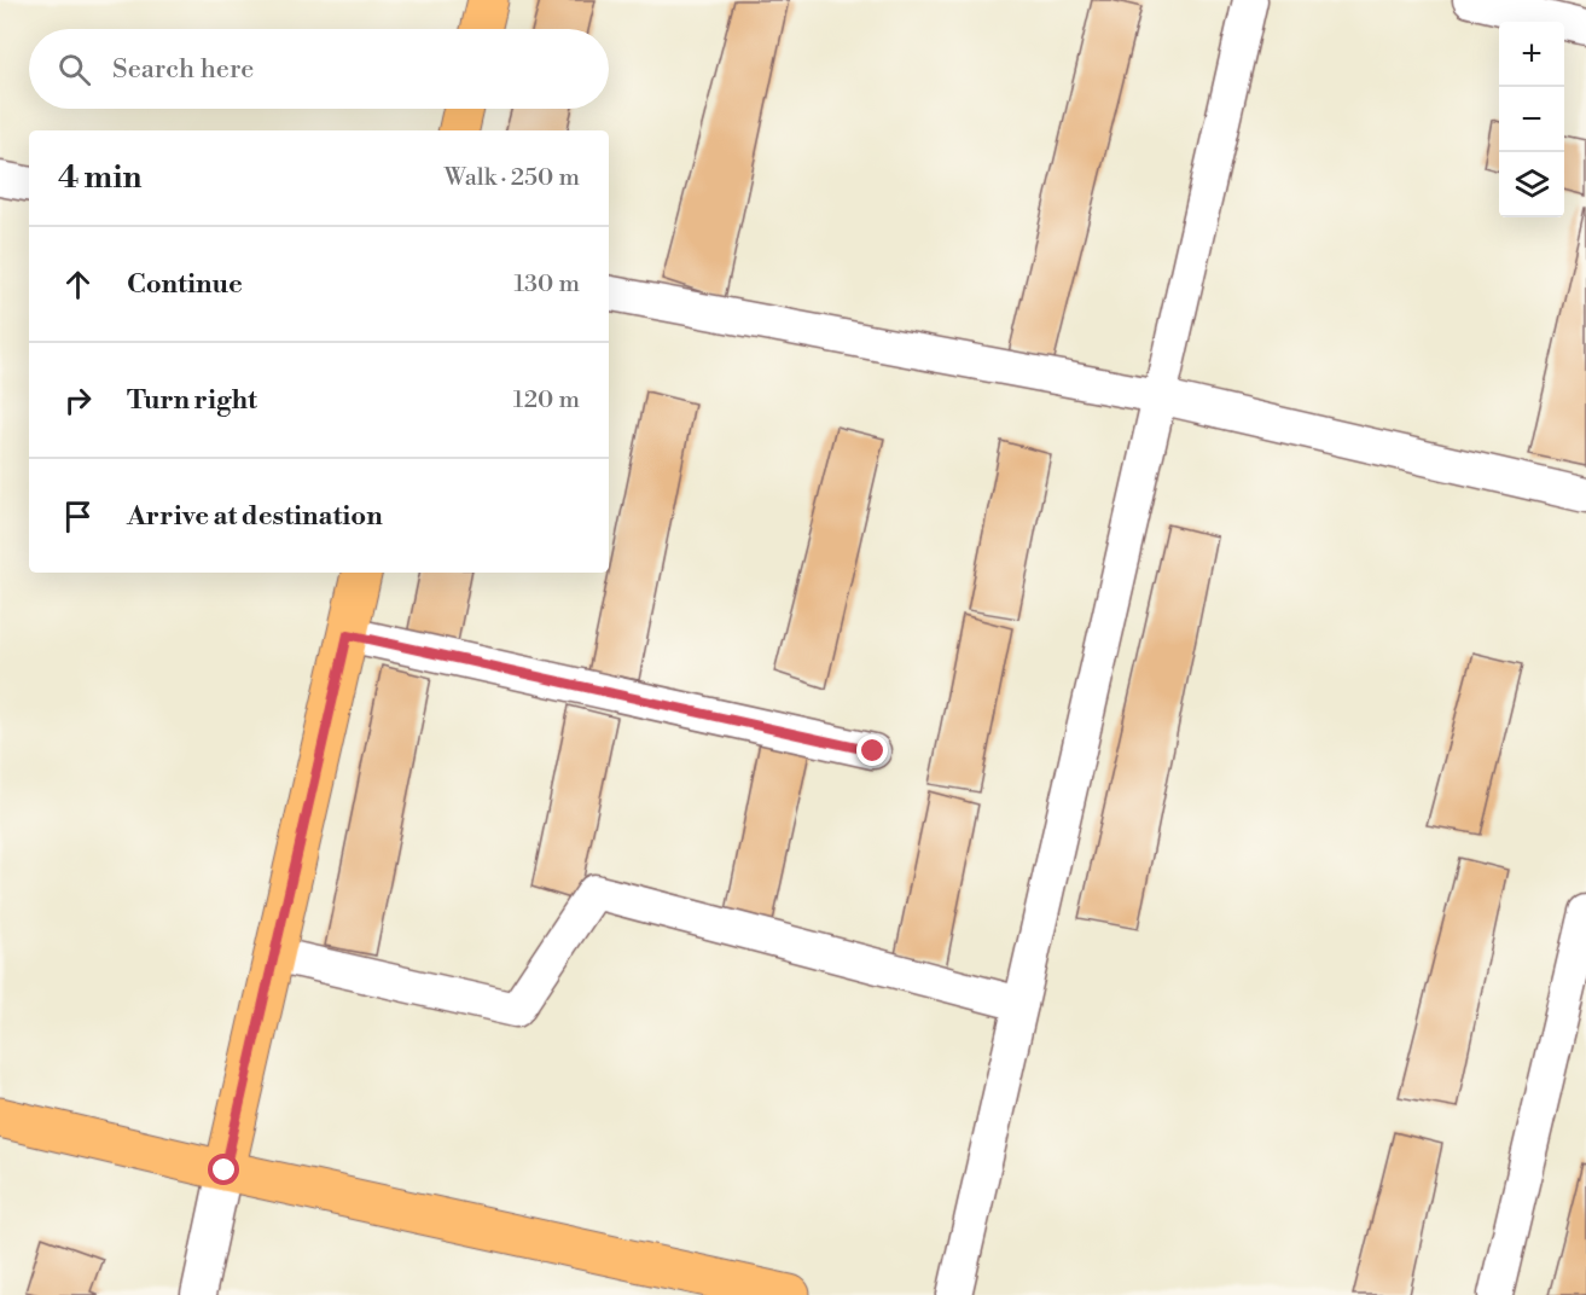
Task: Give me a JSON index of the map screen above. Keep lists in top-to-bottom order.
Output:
{
  "page": {
    "map_buttons": ["+", "−"],
    "search": "Search here",
    "heading": ["4 min", "Walk · 250 m"],
    "list": [
      ["Continue", "130 m"],
      ["Turn right", "120 m"],
      "Arrive at destination"
    ]
  }
}
